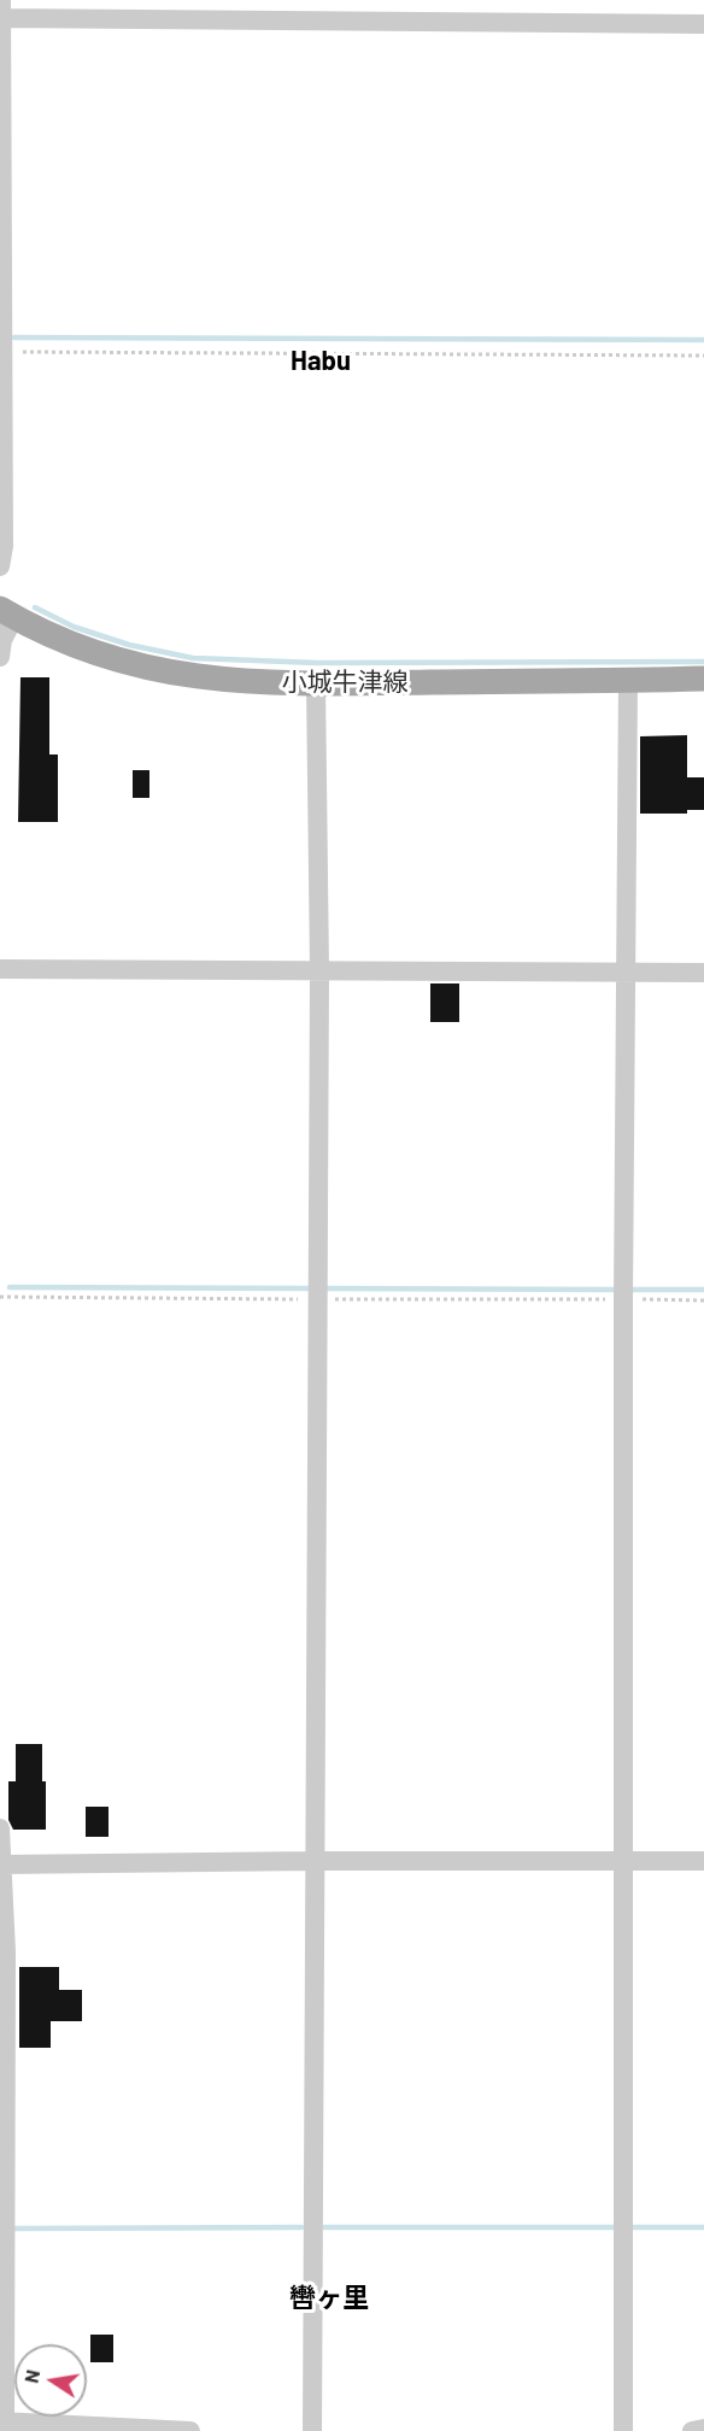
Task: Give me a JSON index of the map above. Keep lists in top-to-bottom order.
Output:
{
  "streets": {
    "main road": ["小城牛津線"]
  },
  "districts": ["Habu", "轡ヶ里"],
  "north": "left"
}
